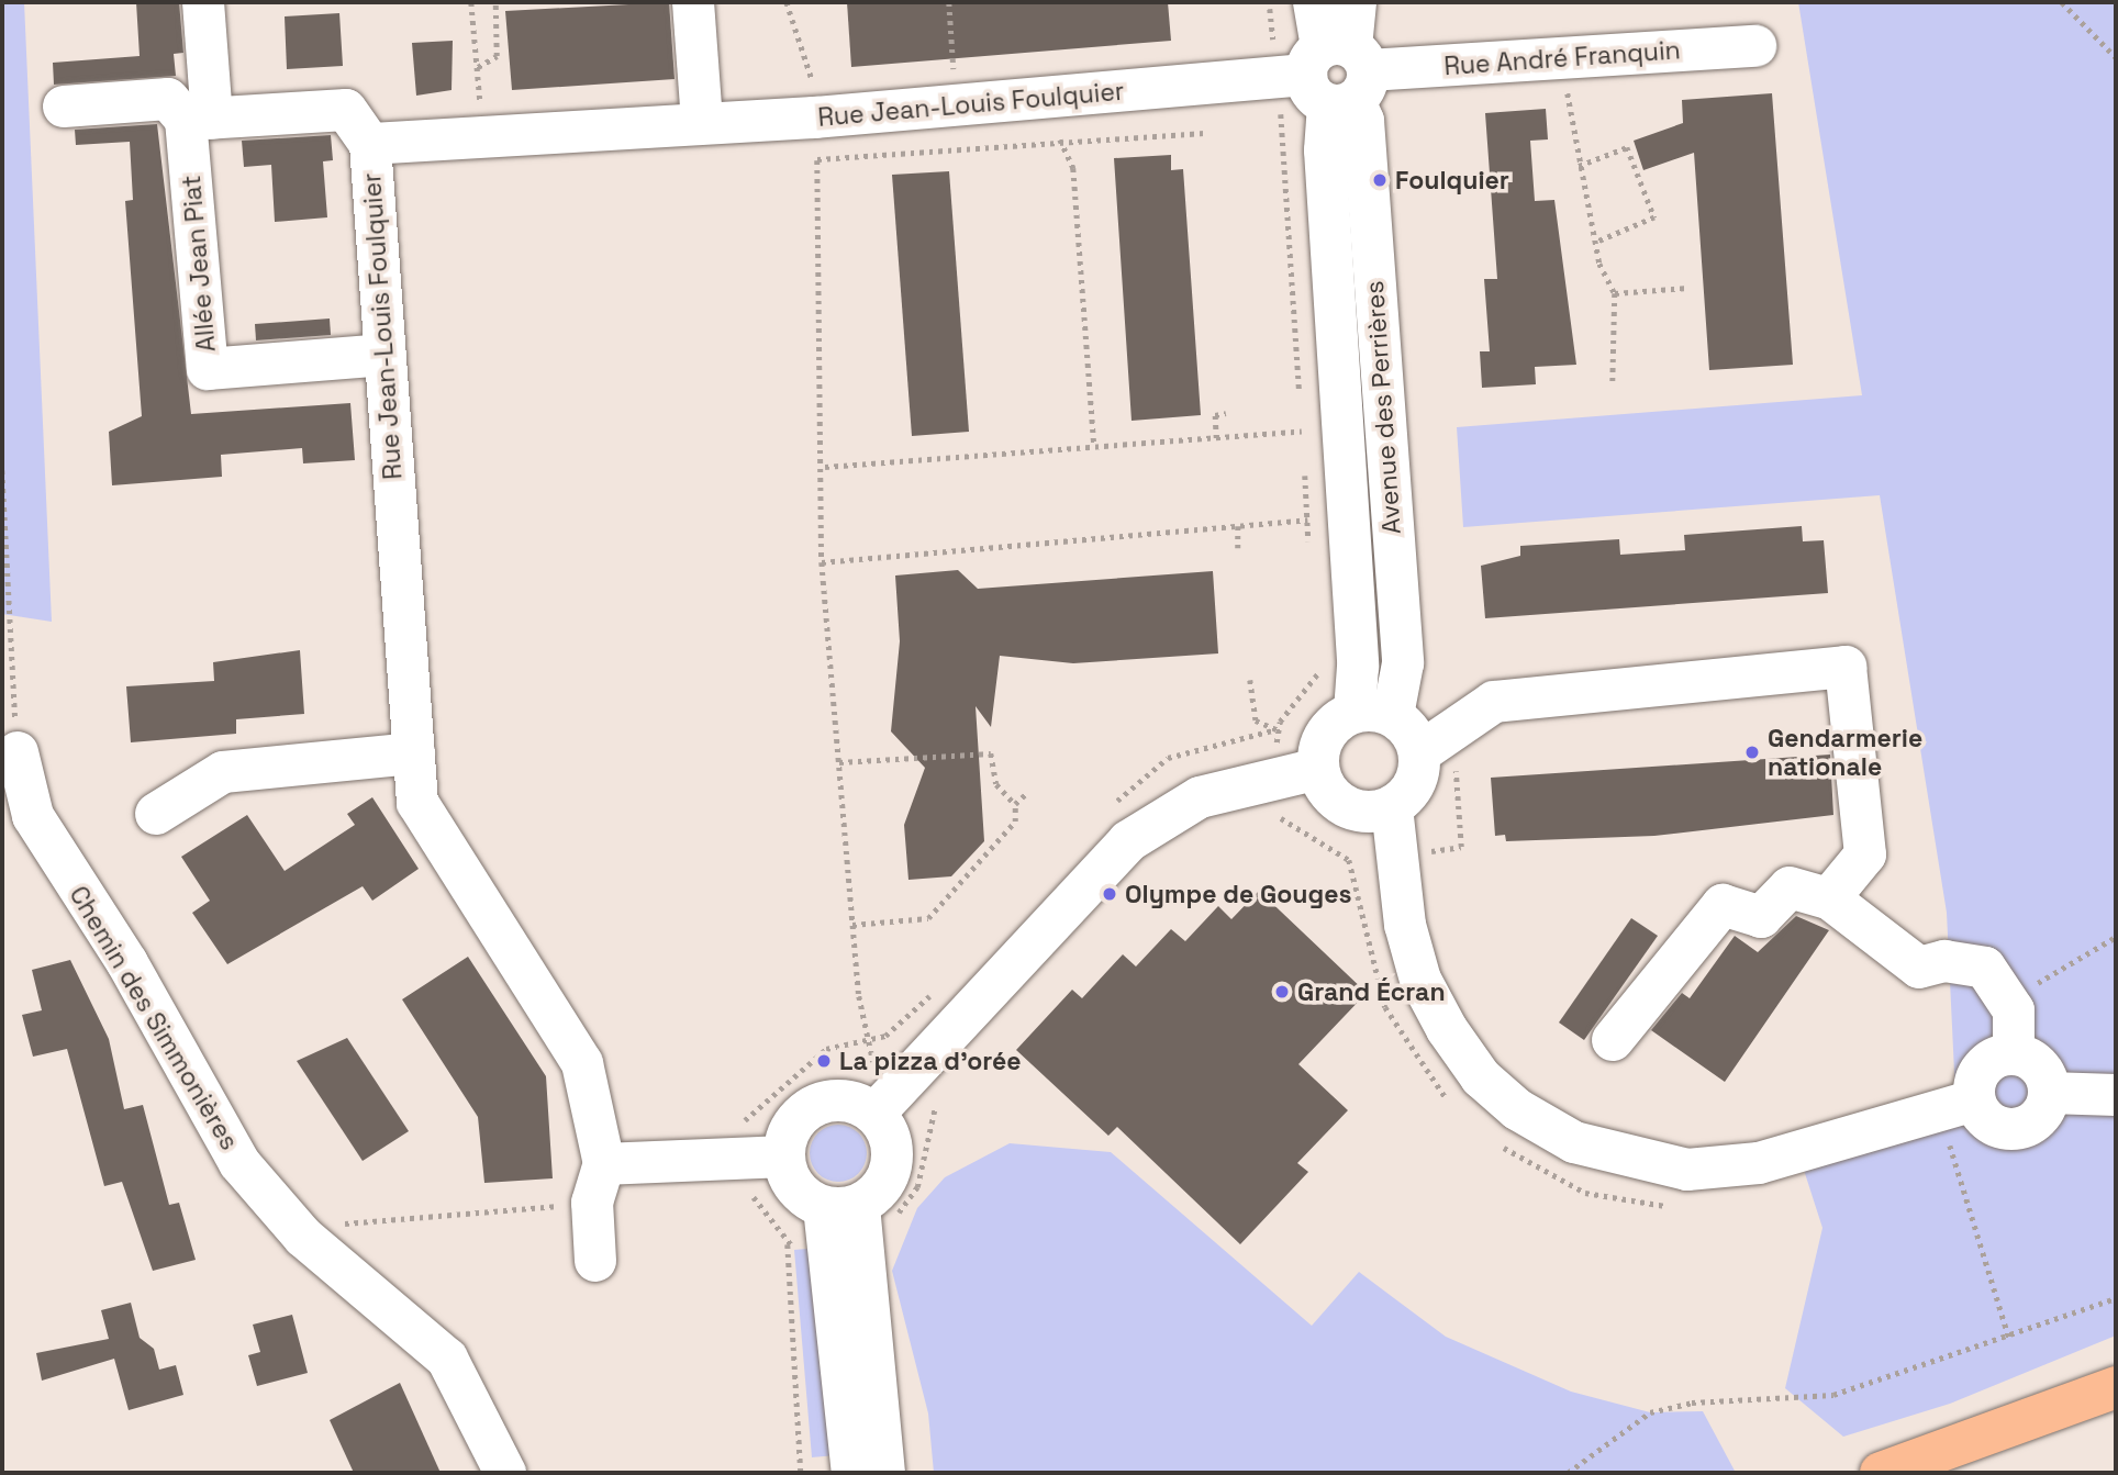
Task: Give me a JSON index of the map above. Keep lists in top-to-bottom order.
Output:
{
  "streets": {
    "street": [
      "Rue André Franquin",
      "Rue Jean-Louis Foulquier",
      "Allée Jean Piat",
      "Avenue des Perrières",
      "Chemin des Simmonières"
    ]
  },
  "crossings": [
    ["Rue André Franquin", "Rue Jean-Louis Foulquier"],
    ["Rue André Franquin", "Avenue des Perrières"],
    ["Rue Jean-Louis Foulquier", "Allée Jean Piat"],
    ["Rue Jean-Louis Foulquier", "Avenue des Perrières"]
  ],
  "places": [
    "Foulquier",
    "Gendarmerie nationale",
    "Olympe de Gouges",
    "Grand Écran",
    "La pizza d'orée"
  ]
}
